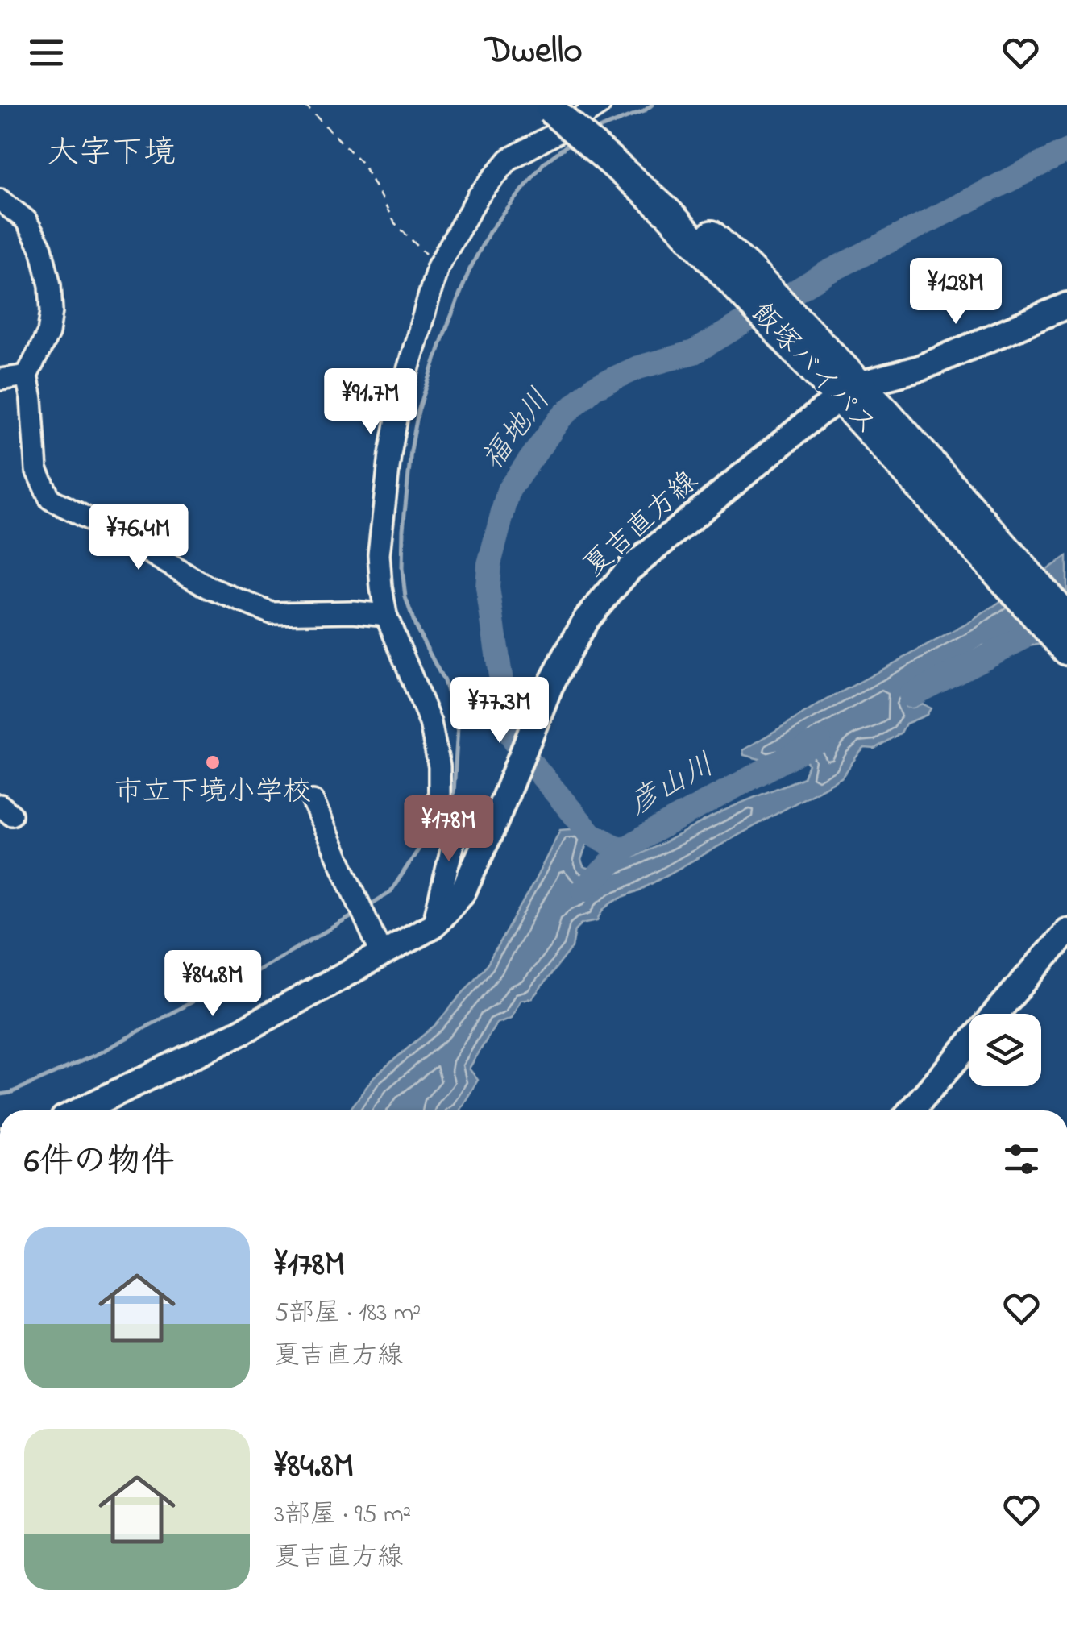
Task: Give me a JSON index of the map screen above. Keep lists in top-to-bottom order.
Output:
{
  "streets": {
    "highway": ["飯塚バイパス"],
    "main road": ["夏吉直方線"]
  },
  "districts": ["大字下境"],
  "water": ["福地川", "彦山川"],
  "places": ["市立下境小学校"],
  "page": {
    "header": "Dwello",
    "price": [
      "¥128M",
      "¥91.7M",
      "¥76.4M",
      "¥77.3M",
      "¥178M",
      "¥84.8M"
    ],
    "heading": "6件の物件",
    "list": [
      {
        "name": "¥178M",
        "note": "5部屋 · 183 m² · 夏吉直方線"
      },
      {
        "name": "¥84.8M",
        "note": "3部屋 · 95 m² · 夏吉直方線"
      }
    ]
  }
}
